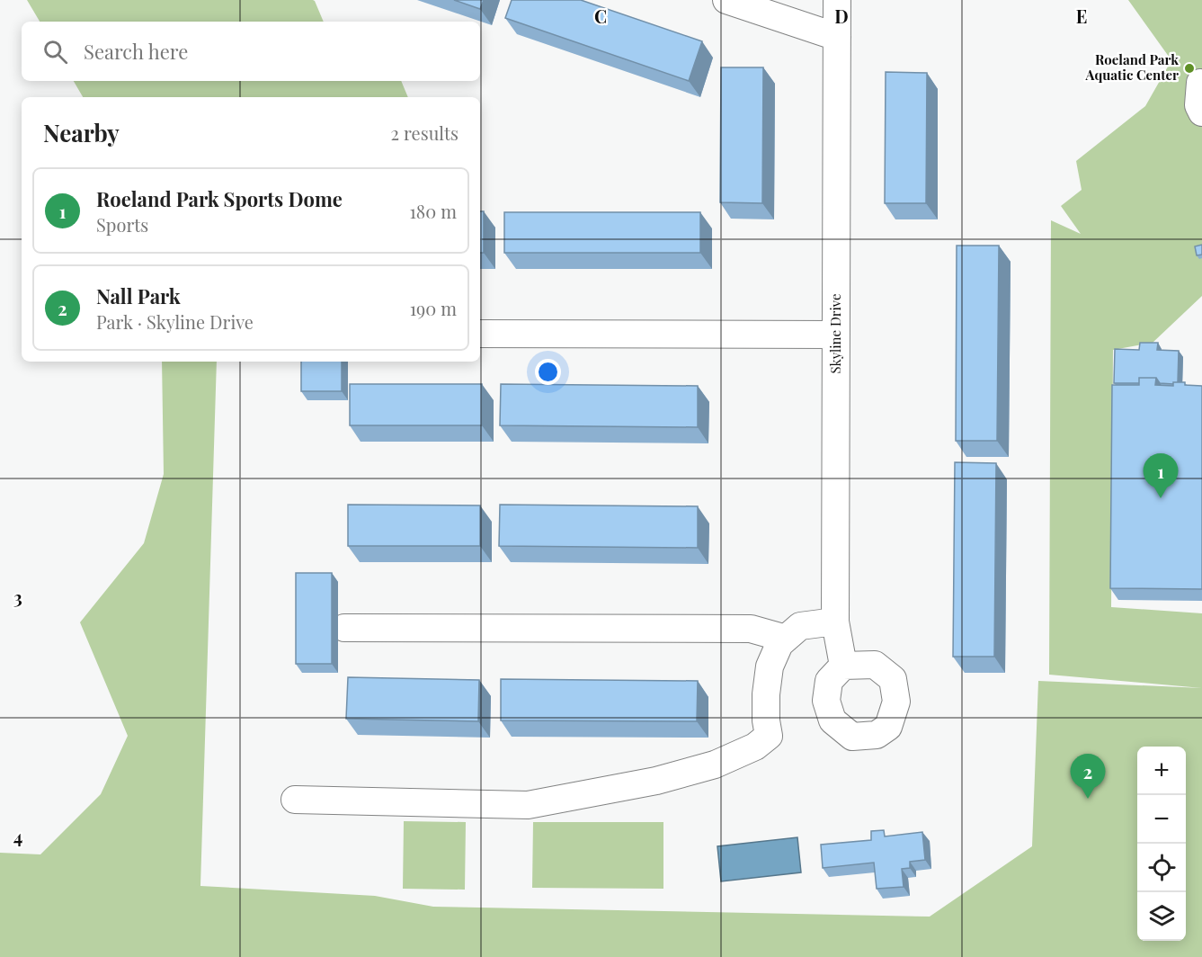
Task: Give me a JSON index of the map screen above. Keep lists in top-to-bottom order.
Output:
{
  "streets": {
    "street": ["Skyline Drive"]
  },
  "places": ["Roeland Park Aquatic Center"],
  "page": {
    "search": "Search here",
    "heading": ["Nearby", "2 results"],
    "list": [
      {
        "mark": "1",
        "name": "Roeland Park Sports Dome",
        "note": "Sports",
        "value": "180 m"
      },
      {
        "mark": "2",
        "name": "Nall Park",
        "note": "Park · Skyline Drive",
        "value": "190 m"
      }
    ],
    "pins": ["1", "2"],
    "map_buttons": ["+", "−"]
  },
  "grid": {
    "columns": ["C", "D", "E"],
    "rows": ["3", "4"]
  }
}
